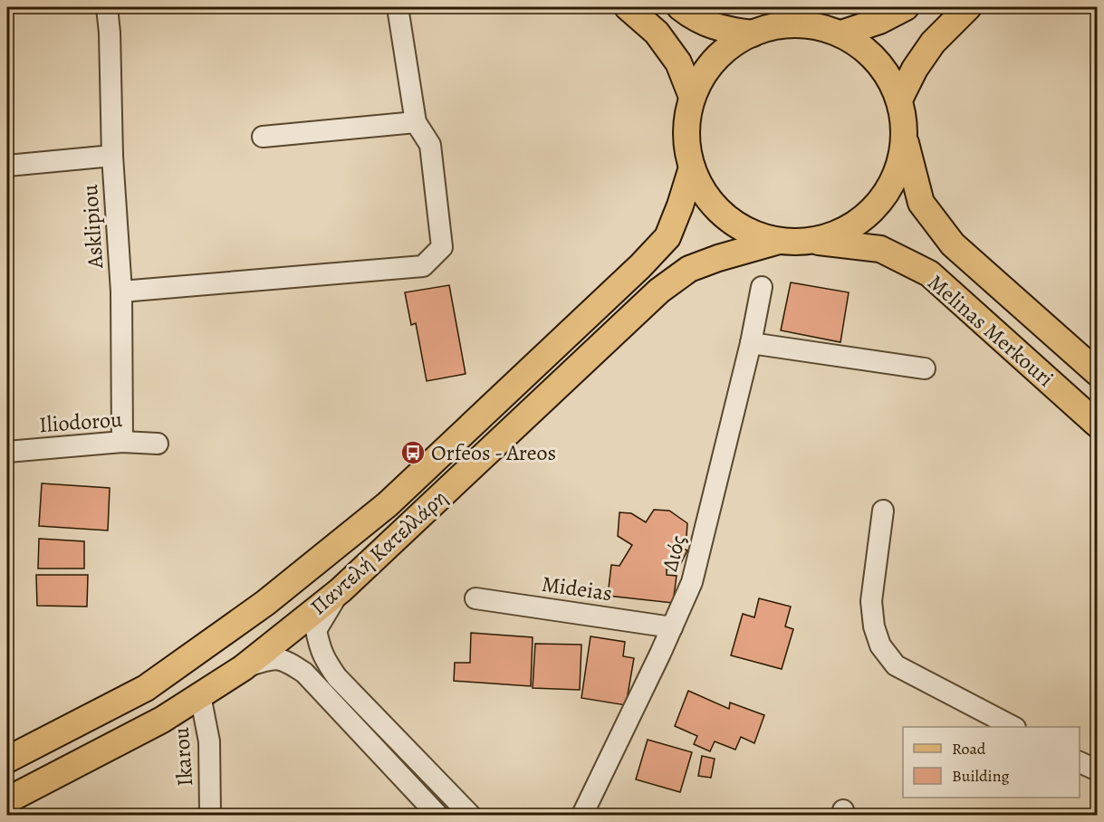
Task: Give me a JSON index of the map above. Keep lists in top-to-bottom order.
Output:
{
  "streets": {
    "main road": ["Melinas Merkouri", "Παντελή Κατελλάρη"],
    "street": [
      "Asklipiou",
      "Iliodorou",
      "Διός",
      "Mideias",
      "Ikarou"
    ]
  },
  "crossings": [
    ["Asklipiou", "Iliodorou"],
    ["Παντελή Κατελλάρη", "Ikarou"],
    ["Διός", "Mideias"]
  ],
  "places": {
    "bus stop": ["Orfeos - Areos"]
  },
  "legend": ["Road", "Building"]
}
